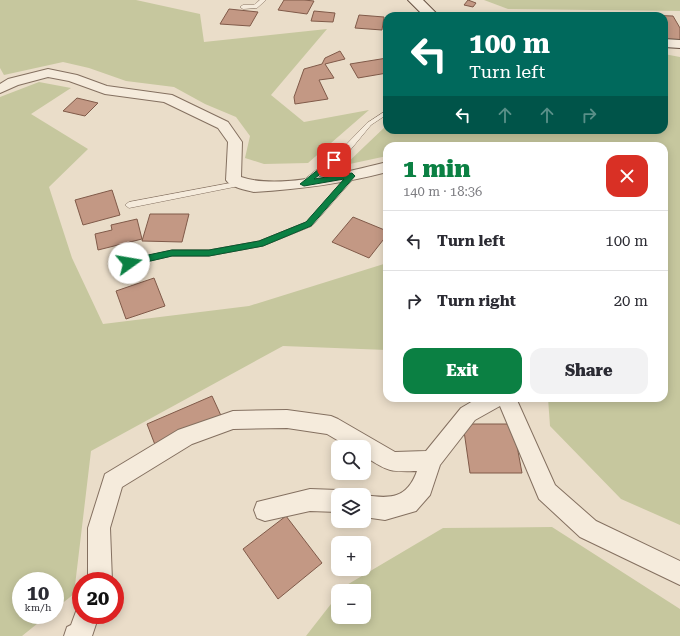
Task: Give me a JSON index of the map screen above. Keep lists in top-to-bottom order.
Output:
{
  "page": {
    "turn": ["100 m", "Turn left"],
    "heading": ["1 min", "140 m · 18:36"],
    "list": [
      {
        "name": "Turn left",
        "value": "100 m"
      },
      {
        "name": "Turn right",
        "value": "20 m"
      }
    ],
    "buttons": ["Exit", "Share"],
    "map_buttons": ["+", "−"],
    "speed": "10 km/h",
    "limit": "20"
  }
}
